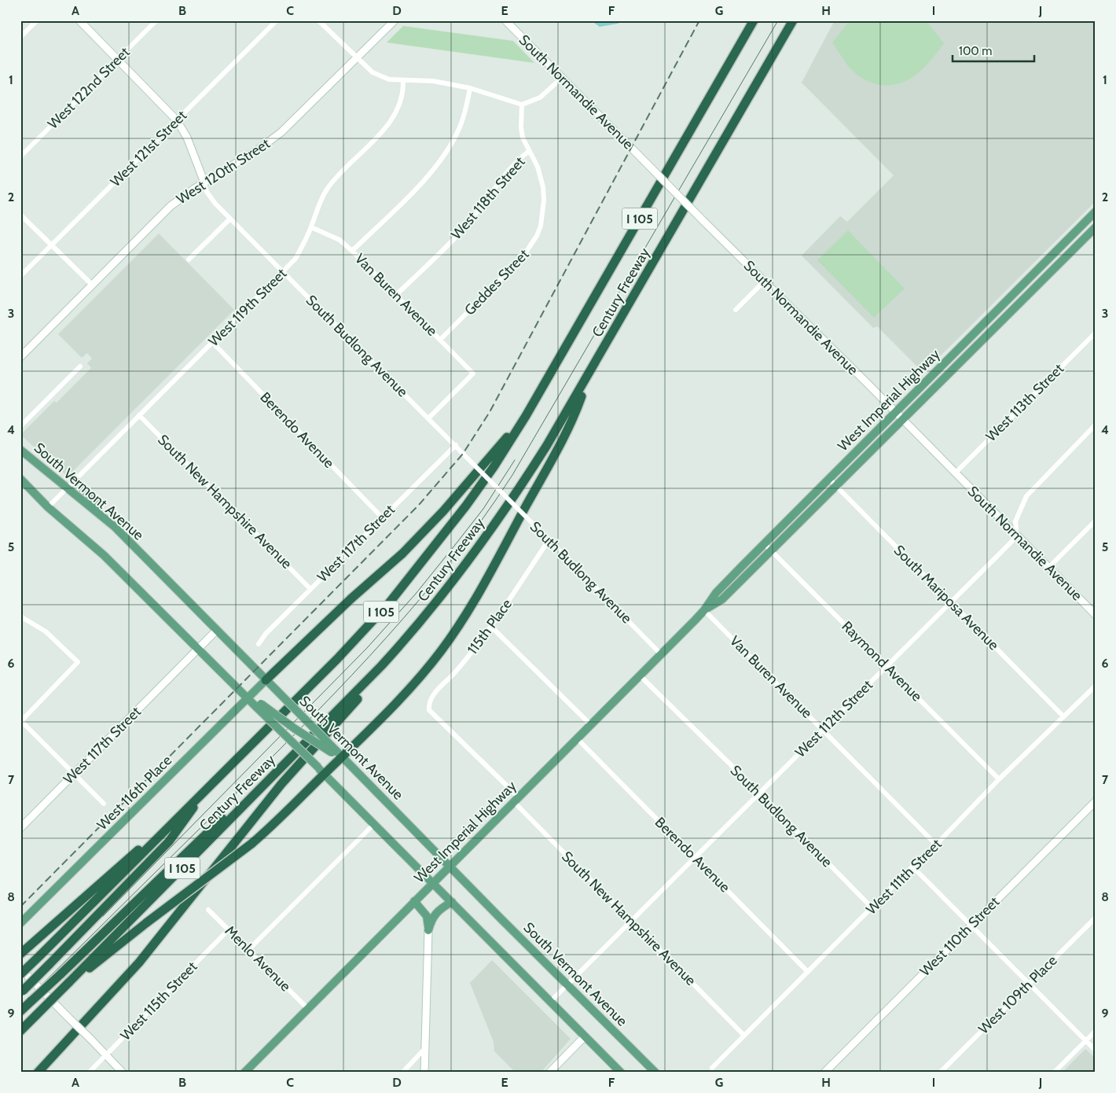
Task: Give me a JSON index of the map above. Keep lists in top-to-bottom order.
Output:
{
  "streets": {
    "highway": ["I 105", "Century Freeway"],
    "main road": ["West Imperial Highway", "South Vermont Avenue", "West 116th Place"],
    "street": [
      "West 122nd Street",
      "South Normandie Avenue",
      "West 121st Street",
      "West 120th Street",
      "West 118th Street",
      "Geddes Street",
      "Van Buren Avenue",
      "West 119th Street",
      "South Budlong Avenue",
      "West 113th Street",
      "Berendo Avenue",
      "South New Hampshire Avenue",
      "West 117th Street",
      "South Mariposa Avenue",
      "115th Place",
      "Raymond Avenue",
      "West 112th Street",
      "West 111th Street",
      "West 110th Street",
      "Menlo Avenue",
      "West 109th Place",
      "West 115th Street"
    ]
  },
  "crossings": [
    ["West 122nd Street", "South Budlong Avenue"],
    ["South Normandie Avenue", "West Imperial Highway"],
    ["South Normandie Avenue", "West 113th Street"],
    ["South Normandie Avenue", "West 112th Street"],
    ["West 121st Street", "South Budlong Avenue"],
    ["West 120th Street", "South Budlong Avenue"],
    ["West 118th Street", "Geddes Street"],
    ["West 118th Street", "Van Buren Avenue"],
    ["Geddes Street", "Van Buren Avenue"],
    ["Van Buren Avenue", "West 119th Street"],
    ["Van Buren Avenue", "South Budlong Avenue"],
    ["Van Buren Avenue", "West Imperial Highway"],
    ["Van Buren Avenue", "West 112th Street"],
    ["Van Buren Avenue", "West 111th Street"],
    ["West 119th Street", "South Budlong Avenue"],
    ["West 119th Street", "Berendo Avenue"],
    ["West 119th Street", "South Vermont Avenue"],
    ["West 119th Street", "South New Hampshire Avenue"],
    ["South Budlong Avenue", "West Imperial Highway"],
    ["South Budlong Avenue", "West 117th Street"],
    ["South Budlong Avenue", "115th Place"],
    ["South Budlong Avenue", "West 112th Street"],
    ["South Budlong Avenue", "West 111th Street"],
    ["West Imperial Highway", "Berendo Avenue"],
    ["West Imperial Highway", "South Vermont Avenue"],
    ["West Imperial Highway", "South New Hampshire Avenue"],
    ["West Imperial Highway", "South Mariposa Avenue"],
    ["West Imperial Highway", "Raymond Avenue"],
    ["West Imperial Highway", "Menlo Avenue"],
    ["Berendo Avenue", "West 117th Street"],
    ["Berendo Avenue", "West 112th Street"],
    ["Berendo Avenue", "West 111th Street"],
    ["South Vermont Avenue", "West 117th Street"],
    ["South Vermont Avenue", "West 112th Street"],
    ["South Vermont Avenue", "West 116th Place"],
    ["South New Hampshire Avenue", "West 117th Street"],
    ["South New Hampshire Avenue", "115th Place"],
    ["South New Hampshire Avenue", "West 112th Street"],
    ["South New Hampshire Avenue", "West 111th Street"],
    ["South Mariposa Avenue", "West 112th Street"],
    ["South Mariposa Avenue", "West 111th Street"],
    ["Raymond Avenue", "West 112th Street"],
    ["Raymond Avenue", "West 111th Street"],
    ["Menlo Avenue", "West 115th Street"]
  ],
  "scale_bar": "100 m",
  "grid": {
    "columns": [
      "A",
      "B",
      "C",
      "D",
      "E",
      "F",
      "G",
      "H",
      "I",
      "J"
    ],
    "rows": [
      "1",
      "2",
      "3",
      "4",
      "5",
      "6",
      "7",
      "8",
      "9"
    ]
  }
}
